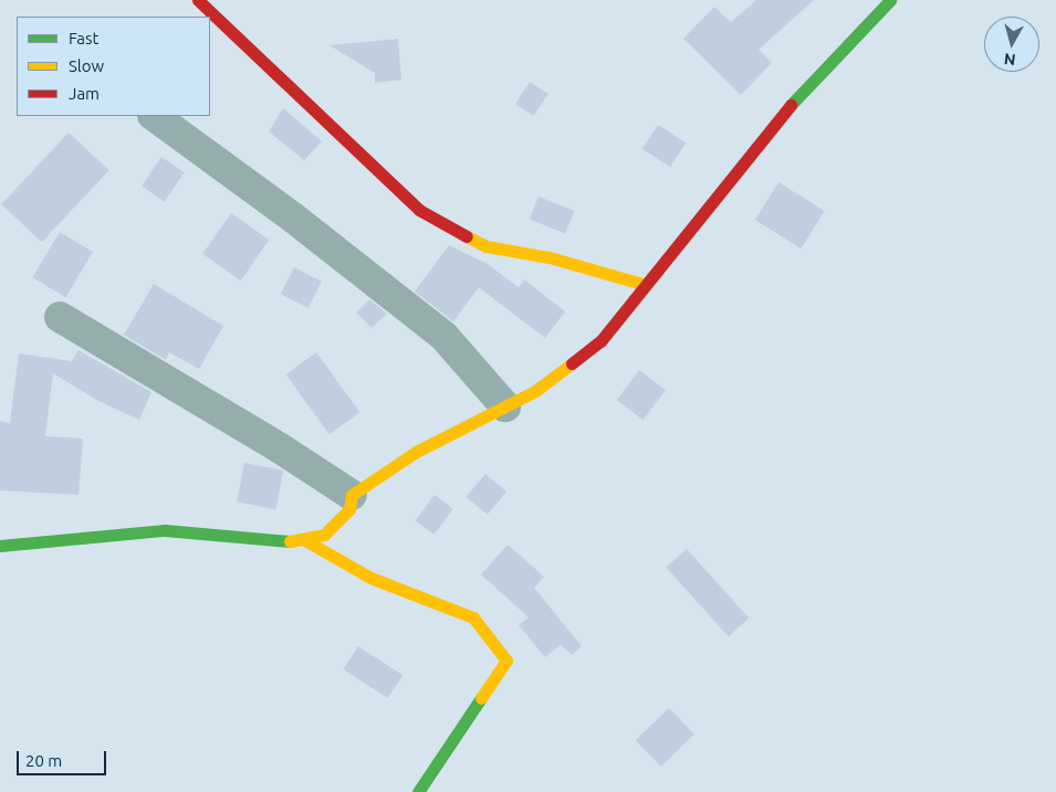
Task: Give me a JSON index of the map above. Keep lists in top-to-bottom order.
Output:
{
  "legend": ["Fast", "Slow", "Jam"],
  "scale_bar": "20 m",
  "north": "bottom"
}
